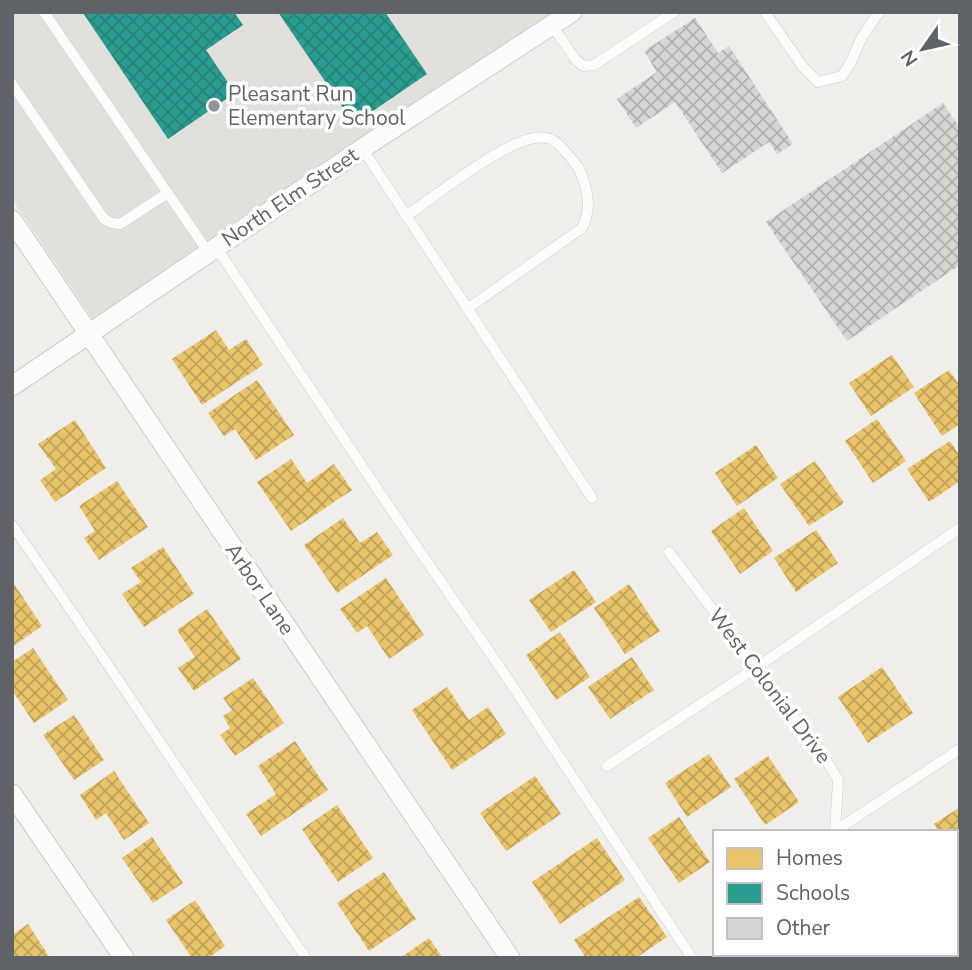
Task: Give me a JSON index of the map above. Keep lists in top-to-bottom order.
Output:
{
  "streets": {
    "street": ["North Elm Street", "Arbor Lane"],
    "lane": ["West Colonial Drive"]
  },
  "crossings": [
    ["North Elm Street", "Arbor Lane"]
  ],
  "places": ["Pleasant Run Elementary School"],
  "legend": ["Homes", "Schools", "Other"],
  "north": "bottom left"
}
